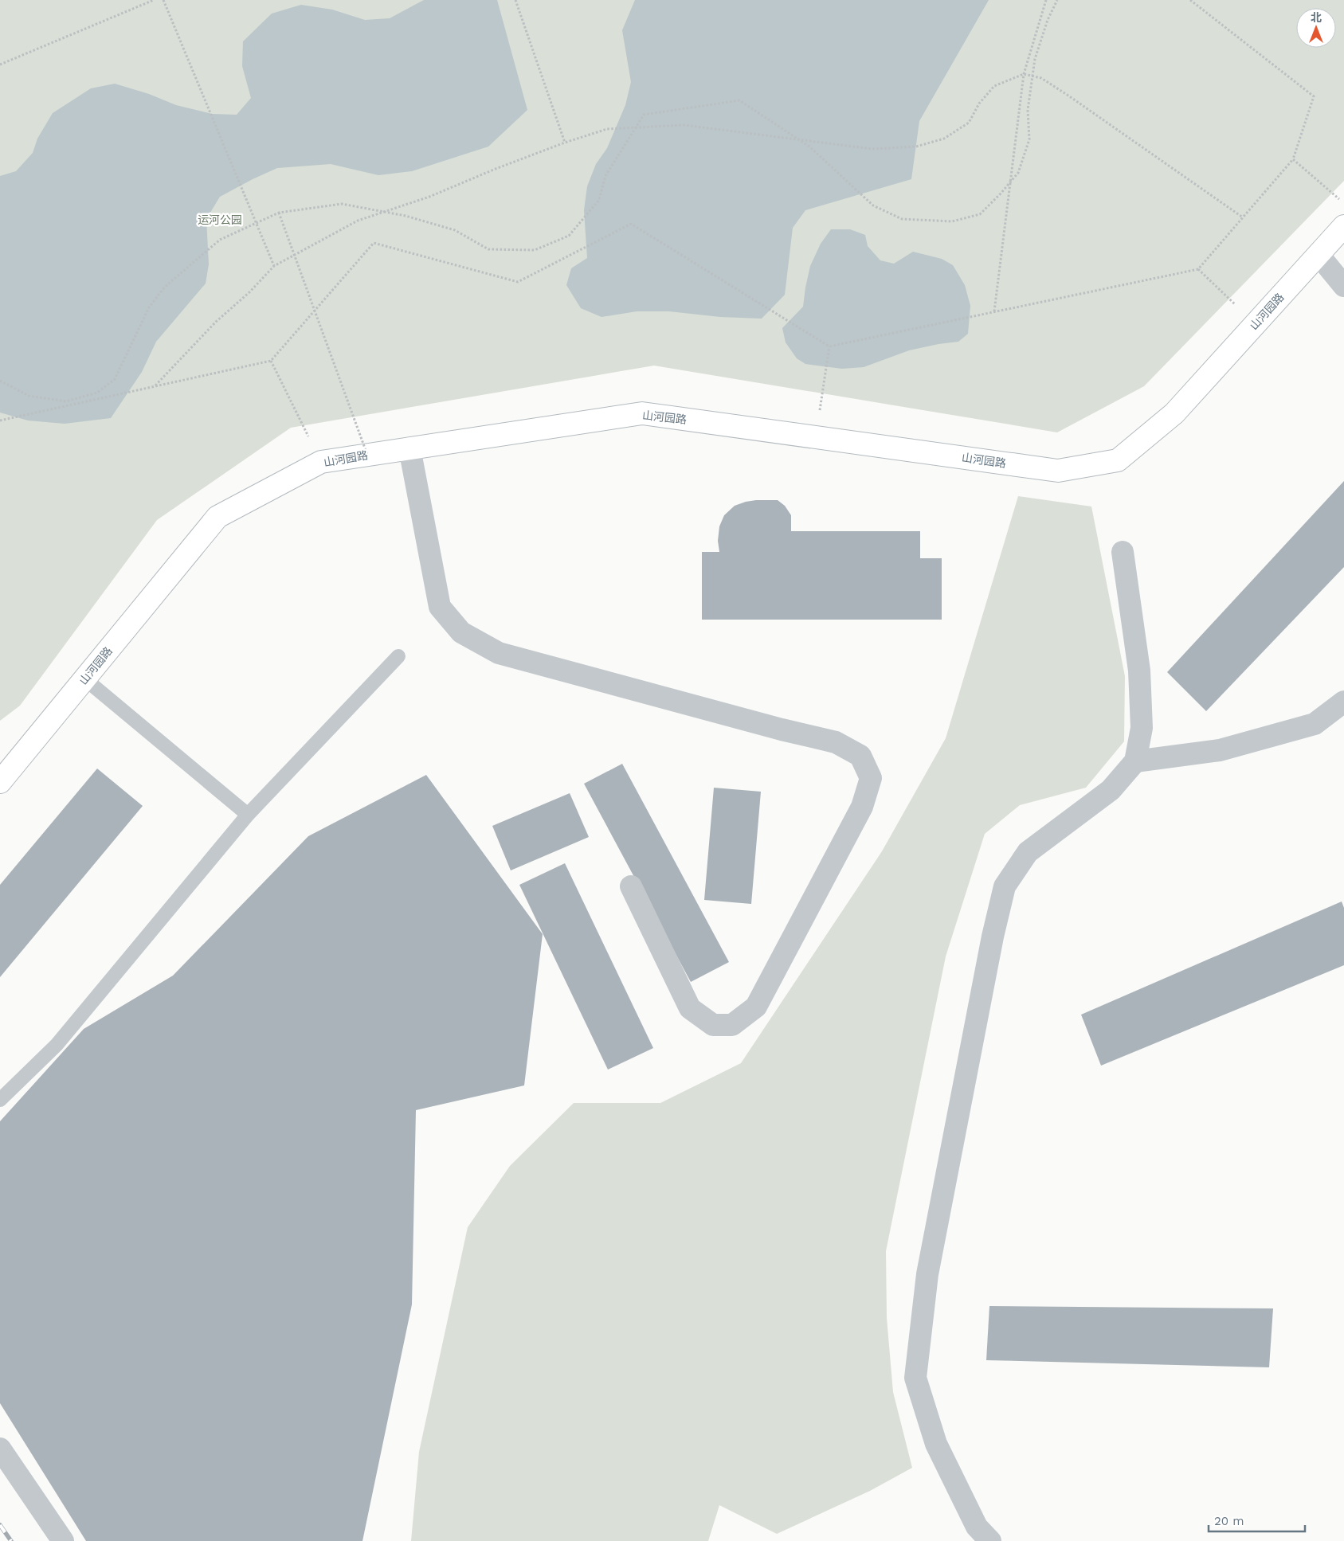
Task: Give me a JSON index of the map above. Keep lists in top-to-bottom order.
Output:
{
  "streets": {
    "street": ["山河园路"]
  },
  "parks": ["运河公园"],
  "scale_bar": "20 m",
  "north": "top"
}
